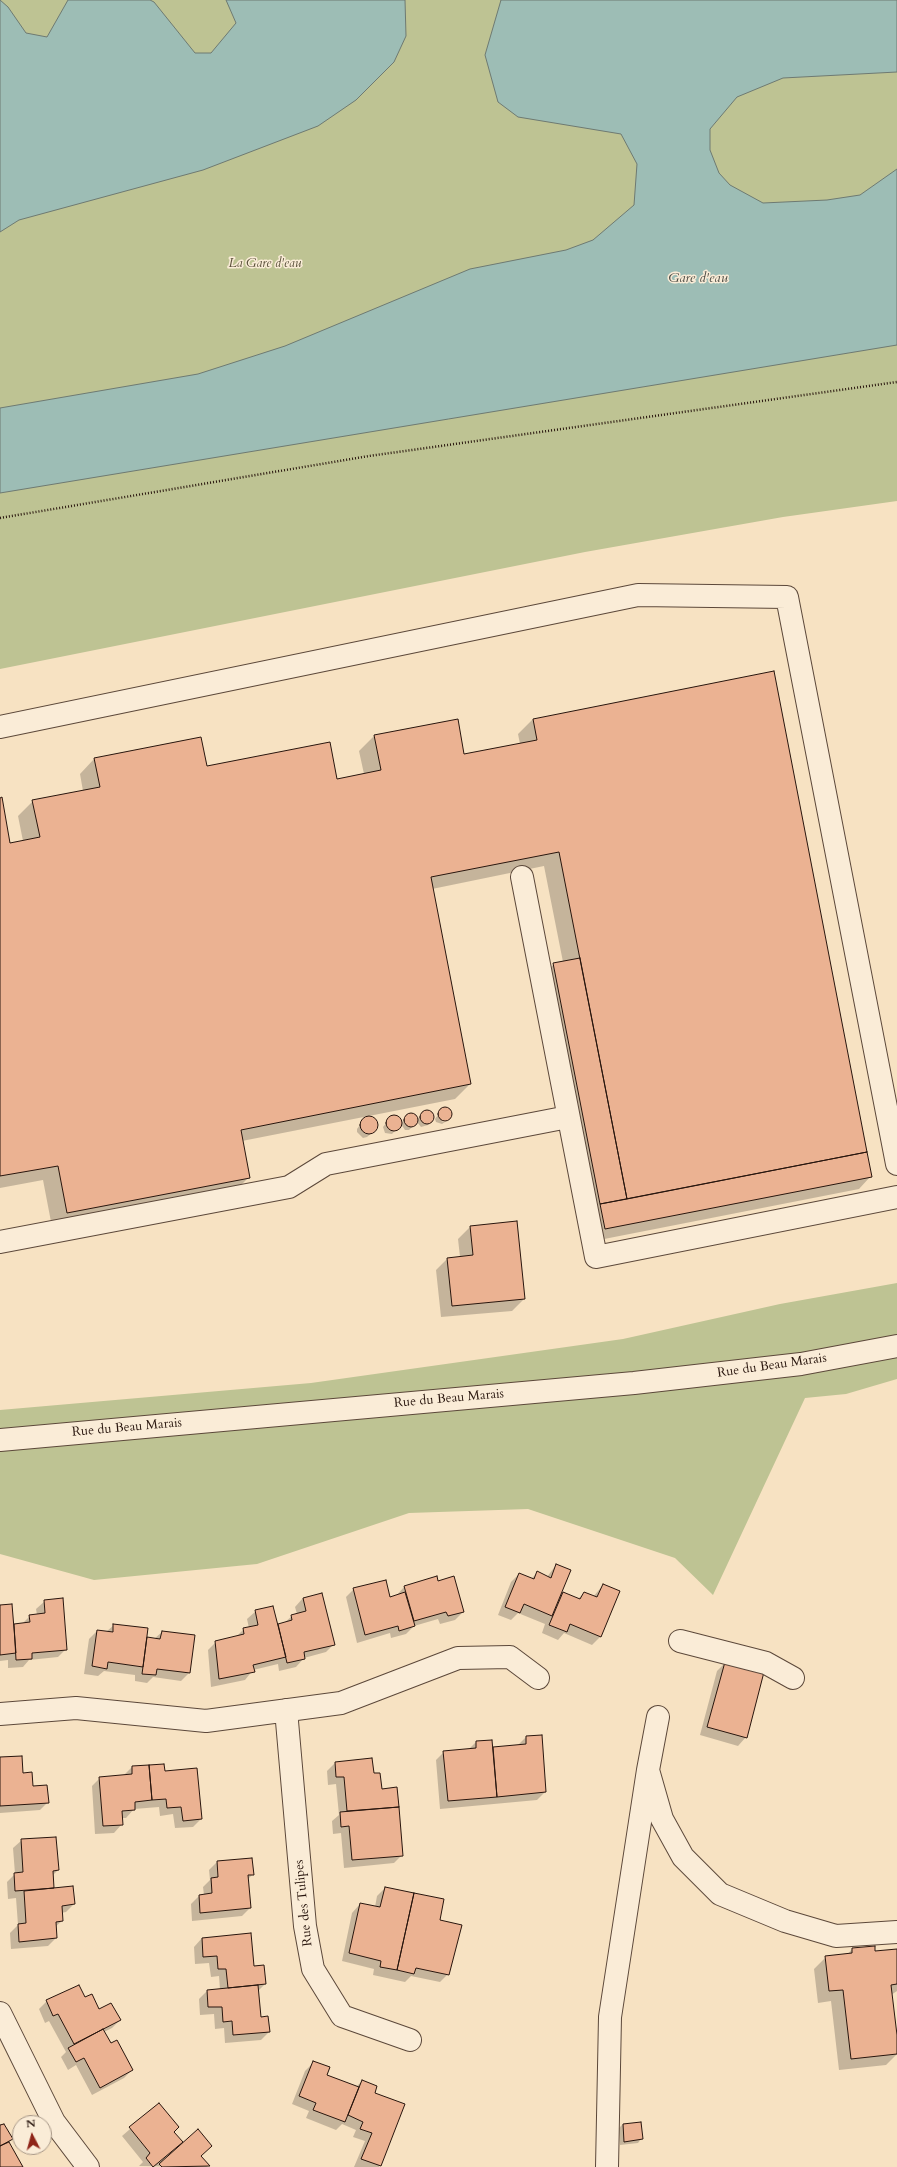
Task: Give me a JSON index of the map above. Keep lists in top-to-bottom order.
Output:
{
  "streets": {
    "street": ["Rue du Beau Marais", "Rue des Tulipes"]
  },
  "water": ["Gare d'eau"],
  "parks": ["La Gare d'eau"],
  "north": "top"
}
